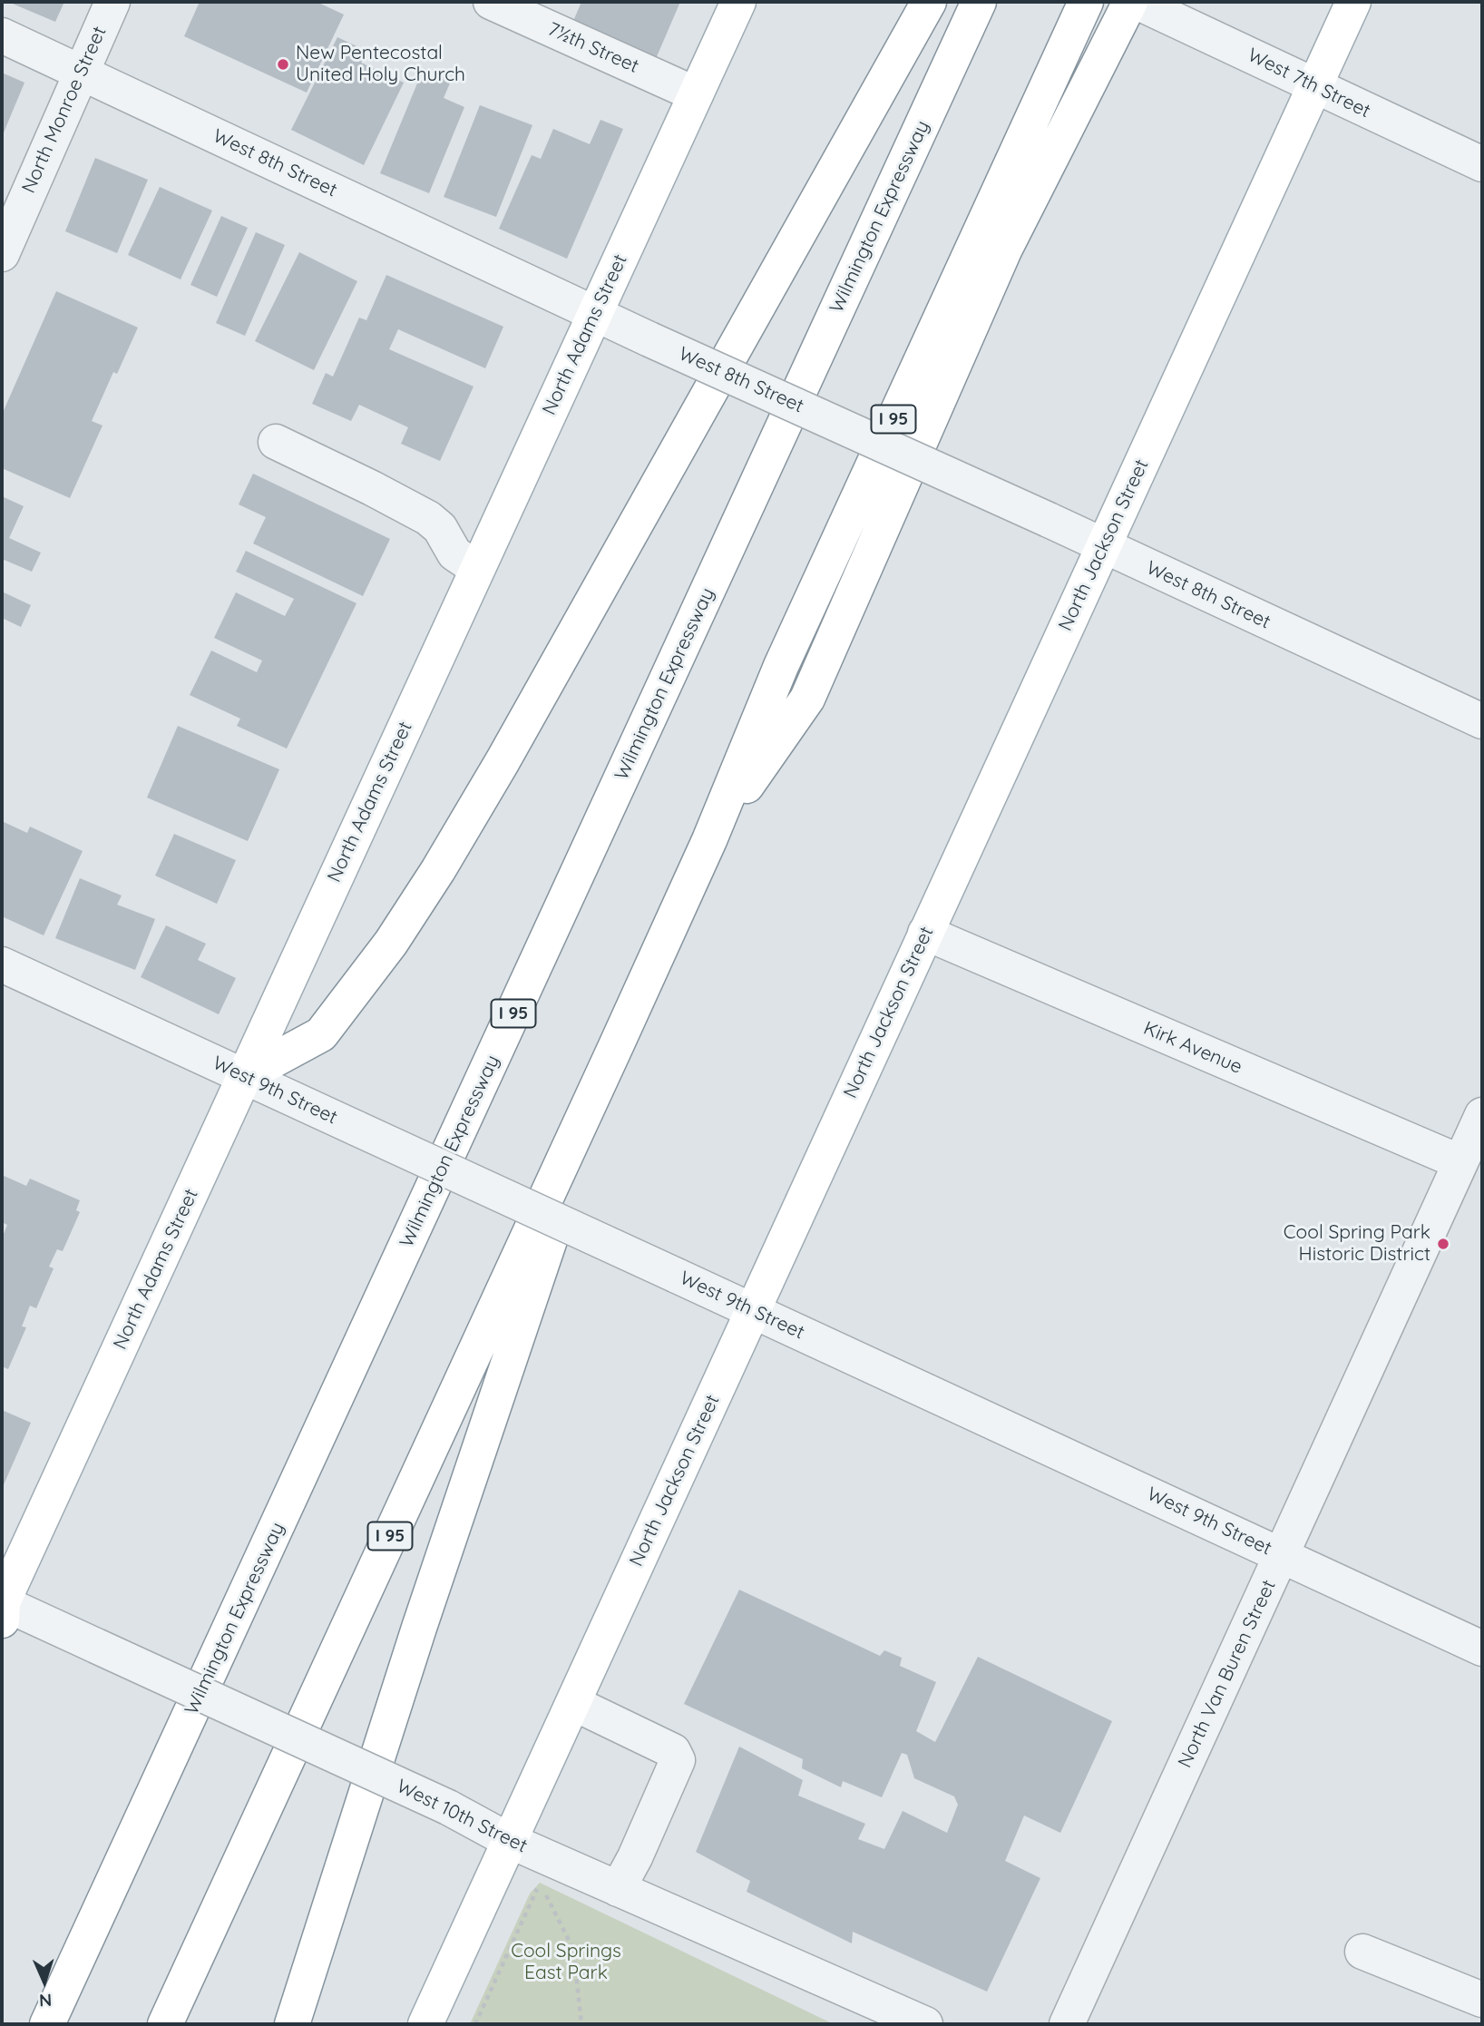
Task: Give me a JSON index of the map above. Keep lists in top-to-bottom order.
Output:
{
  "streets": {
    "main road": [
      "Wilmington Expressway",
      "North Adams Street",
      "I 95",
      "North Jackson Street"
    ],
    "street": [
      "7½th Street",
      "West 7th Street",
      "North Monroe Street",
      "West 8th Street",
      "Kirk Avenue",
      "West 9th Street",
      "North Van Buren Street",
      "West 10th Street"
    ]
  },
  "crossings": [
    ["7½th Street", "North Adams Street"],
    ["West 7th Street", "North Jackson Street"],
    ["North Monroe Street", "West 8th Street"],
    ["West 8th Street", "North Adams Street"],
    ["West 8th Street", "North Jackson Street"],
    ["North Adams Street", "West 9th Street"],
    ["North Adams Street", "West 10th Street"],
    ["North Jackson Street", "Kirk Avenue"],
    ["North Jackson Street", "West 9th Street"],
    ["North Jackson Street", "West 10th Street"],
    ["Kirk Avenue", "North Van Buren Street"],
    ["West 9th Street", "North Van Buren Street"]
  ],
  "parks": ["Cool Springs East Park"],
  "places": ["New Pentecostal United Holy Church", "Cool Spring Park Historic District"],
  "north": "bottom"
}
